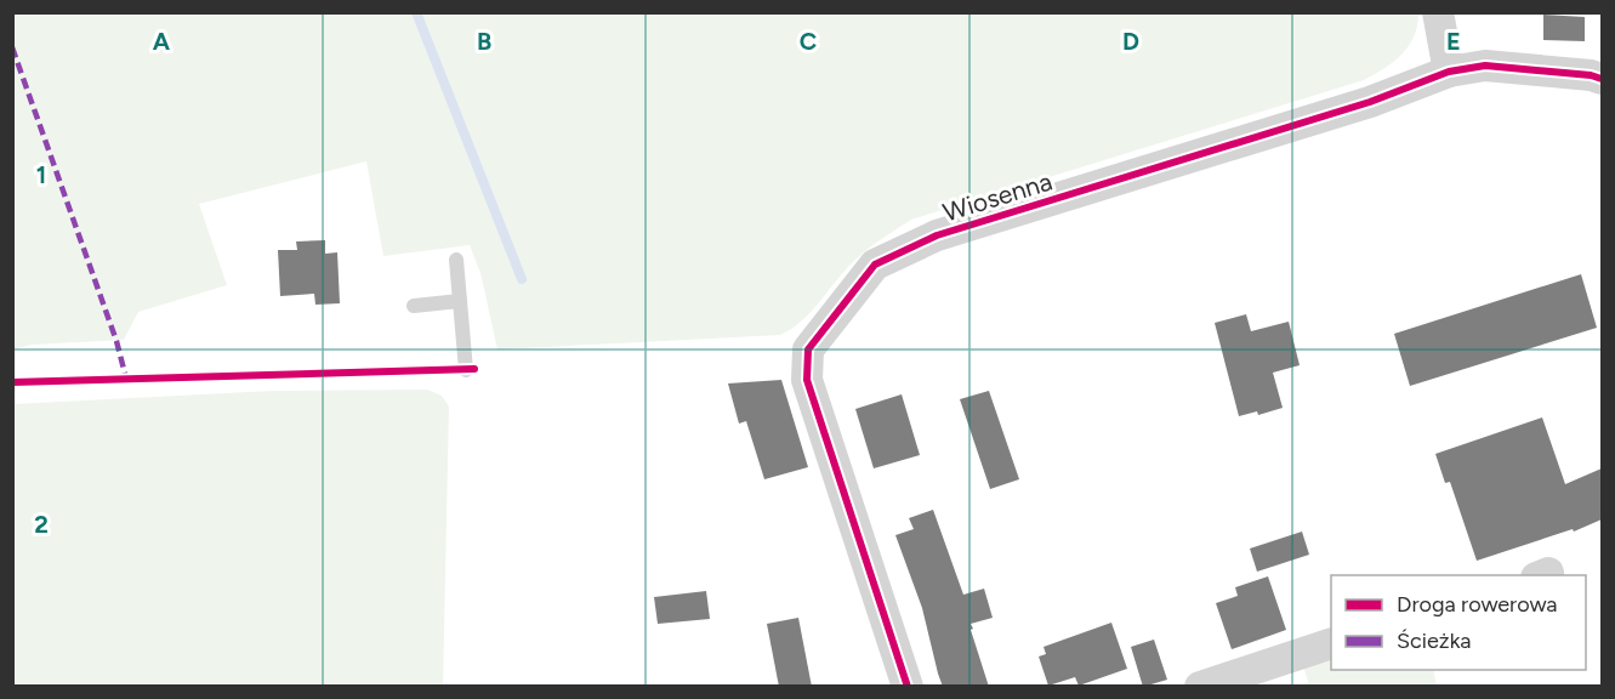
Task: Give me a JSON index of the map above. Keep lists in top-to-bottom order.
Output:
{
  "streets": {
    "street": ["Wiosenna"]
  },
  "legend": ["Droga rowerowa", "Ścieżka"],
  "grid": {
    "columns": [
      "A",
      "B",
      "C",
      "D",
      "E"
    ],
    "rows": ["1", "2"]
  }
}
